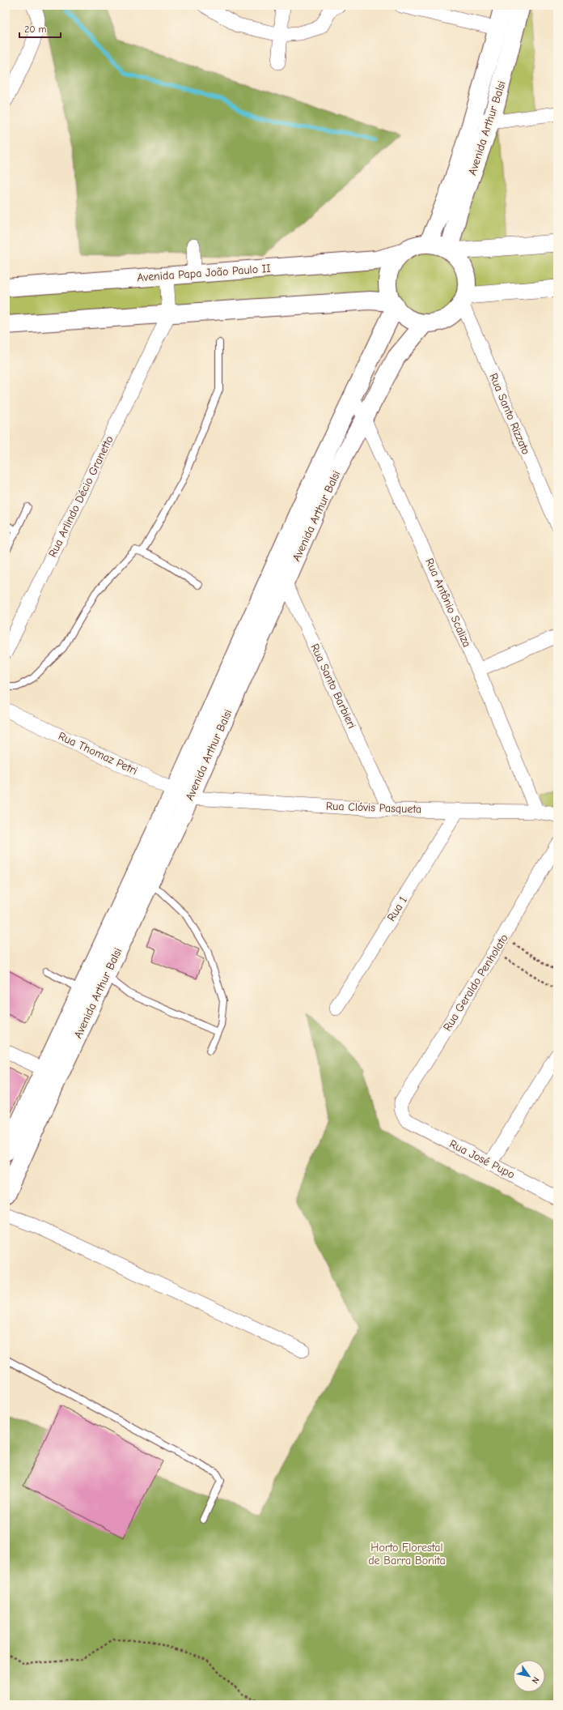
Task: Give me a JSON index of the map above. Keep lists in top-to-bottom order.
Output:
{
  "streets": {
    "main road": ["Avenida Arthur Balsi", "Avenida Papa João Paulo II"],
    "street": [
      "Rua Santo Rizzato",
      "Rua Arlindo Décio Granetto",
      "Rua Antônio Scaliza",
      "Rua Santo Barbieri",
      "Rua Thomaz Petri",
      "Rua Clóvis Pasqueta",
      "Rua 1",
      "Rua Geraldo Penholato",
      "Rua José Pupo"
    ]
  },
  "crossings": [
    ["Avenida Arthur Balsi", "Avenida Papa João Paulo II"],
    ["Avenida Arthur Balsi", "Rua Santo Rizzato"],
    ["Avenida Arthur Balsi", "Rua Antônio Scaliza"],
    ["Avenida Arthur Balsi", "Rua Santo Barbieri"],
    ["Avenida Arthur Balsi", "Rua Thomaz Petri"],
    ["Avenida Arthur Balsi", "Rua Clóvis Pasqueta"],
    ["Avenida Papa João Paulo II", "Rua Santo Rizzato"],
    ["Rua Antônio Scaliza", "Rua Clóvis Pasqueta"],
    ["Rua Santo Barbieri", "Rua Clóvis Pasqueta"],
    ["Rua Thomaz Petri", "Rua Clóvis Pasqueta"],
    ["Rua Clóvis Pasqueta", "Rua 1"],
    ["Rua Geraldo Penholato", "Rua José Pupo"]
  ],
  "parks": ["Horto Florestal de Barra Bonita"],
  "scale_bar": "20 m",
  "north": "bottom right"
}
